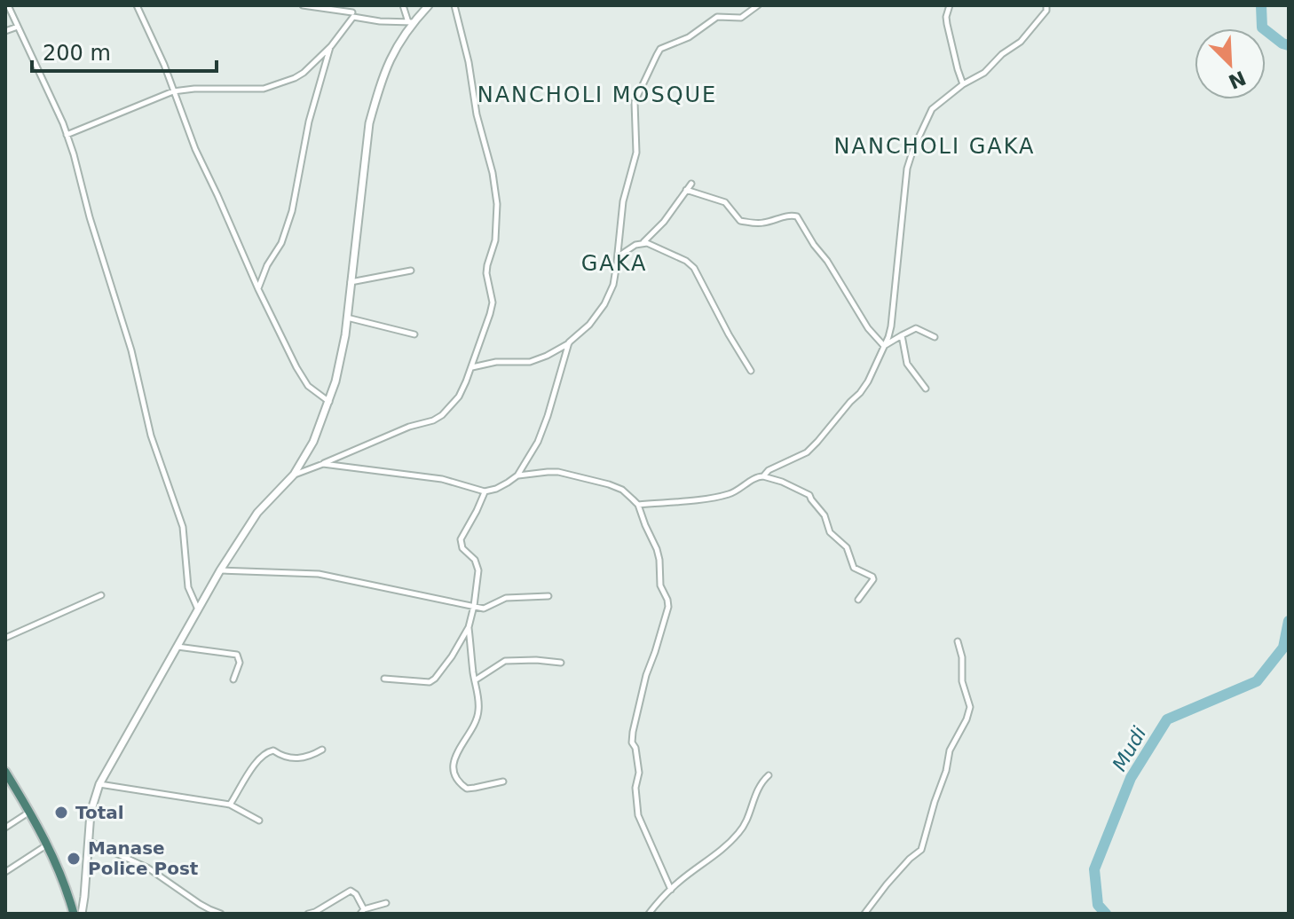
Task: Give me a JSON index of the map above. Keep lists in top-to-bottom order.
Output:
{
  "districts": ["NANCHOLI MOSQUE", "NANCHOLI GAKA", "GAKA"],
  "water": ["Mudi"],
  "places": ["Total", "Manase Police Post"],
  "scale_bar": "200 m",
  "north": "bottom right"
}
